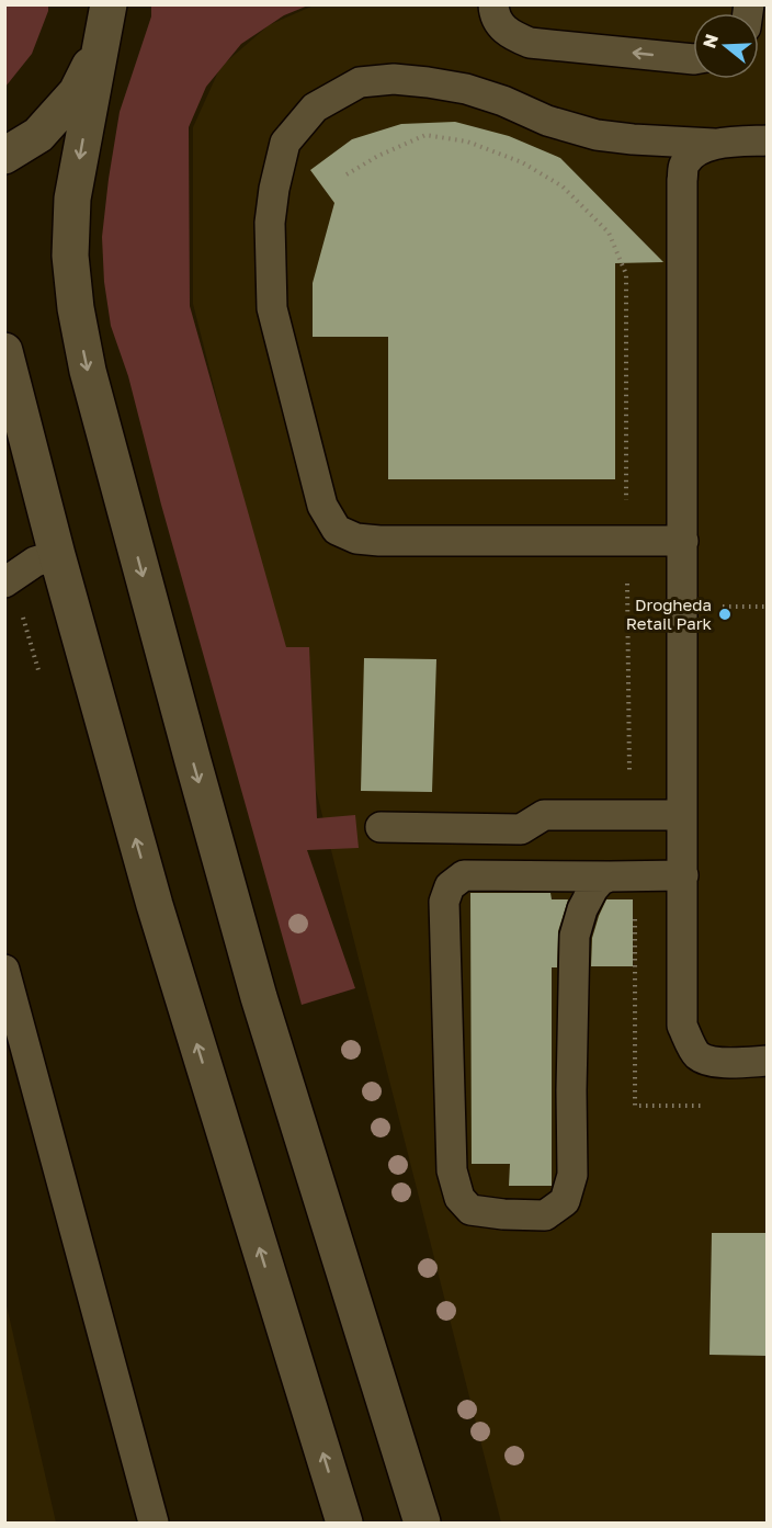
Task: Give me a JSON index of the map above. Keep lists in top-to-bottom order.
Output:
{
  "places": ["Drogheda Retail Park"],
  "north": "left"
}
